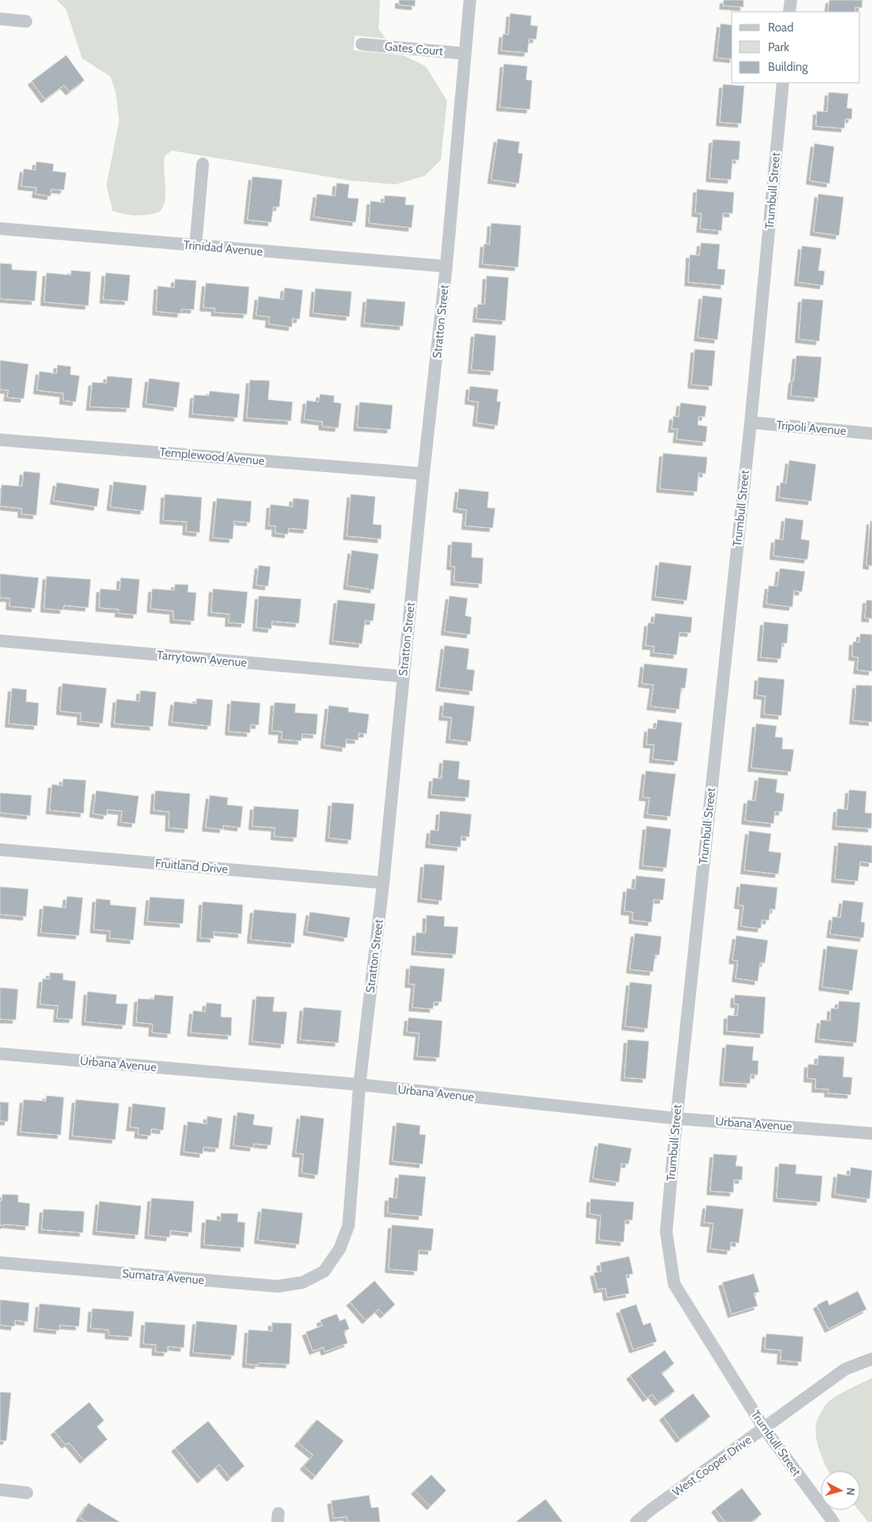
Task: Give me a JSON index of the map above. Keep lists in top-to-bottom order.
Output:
{
  "streets": {
    "street": [
      "Gates Court",
      "Trumbull Street",
      "Trinidad Avenue",
      "Stratton Street",
      "Tripoli Avenue",
      "Templewood Avenue",
      "Tarrytown Avenue",
      "Fruitland Drive",
      "Urbana Avenue",
      "Sumatra Avenue",
      "West Cooper Drive"
    ]
  },
  "crossings": [
    ["Gates Court", "Stratton Street"],
    ["Trumbull Street", "Tripoli Avenue"],
    ["Trumbull Street", "Urbana Avenue"],
    ["Trumbull Street", "West Cooper Drive"],
    ["Trinidad Avenue", "Stratton Street"],
    ["Stratton Street", "Templewood Avenue"],
    ["Stratton Street", "Tarrytown Avenue"],
    ["Stratton Street", "Fruitland Drive"],
    ["Stratton Street", "Urbana Avenue"],
    ["Stratton Street", "Sumatra Avenue"]
  ],
  "legend": ["Road", "Park", "Building"],
  "north": "right"
}
